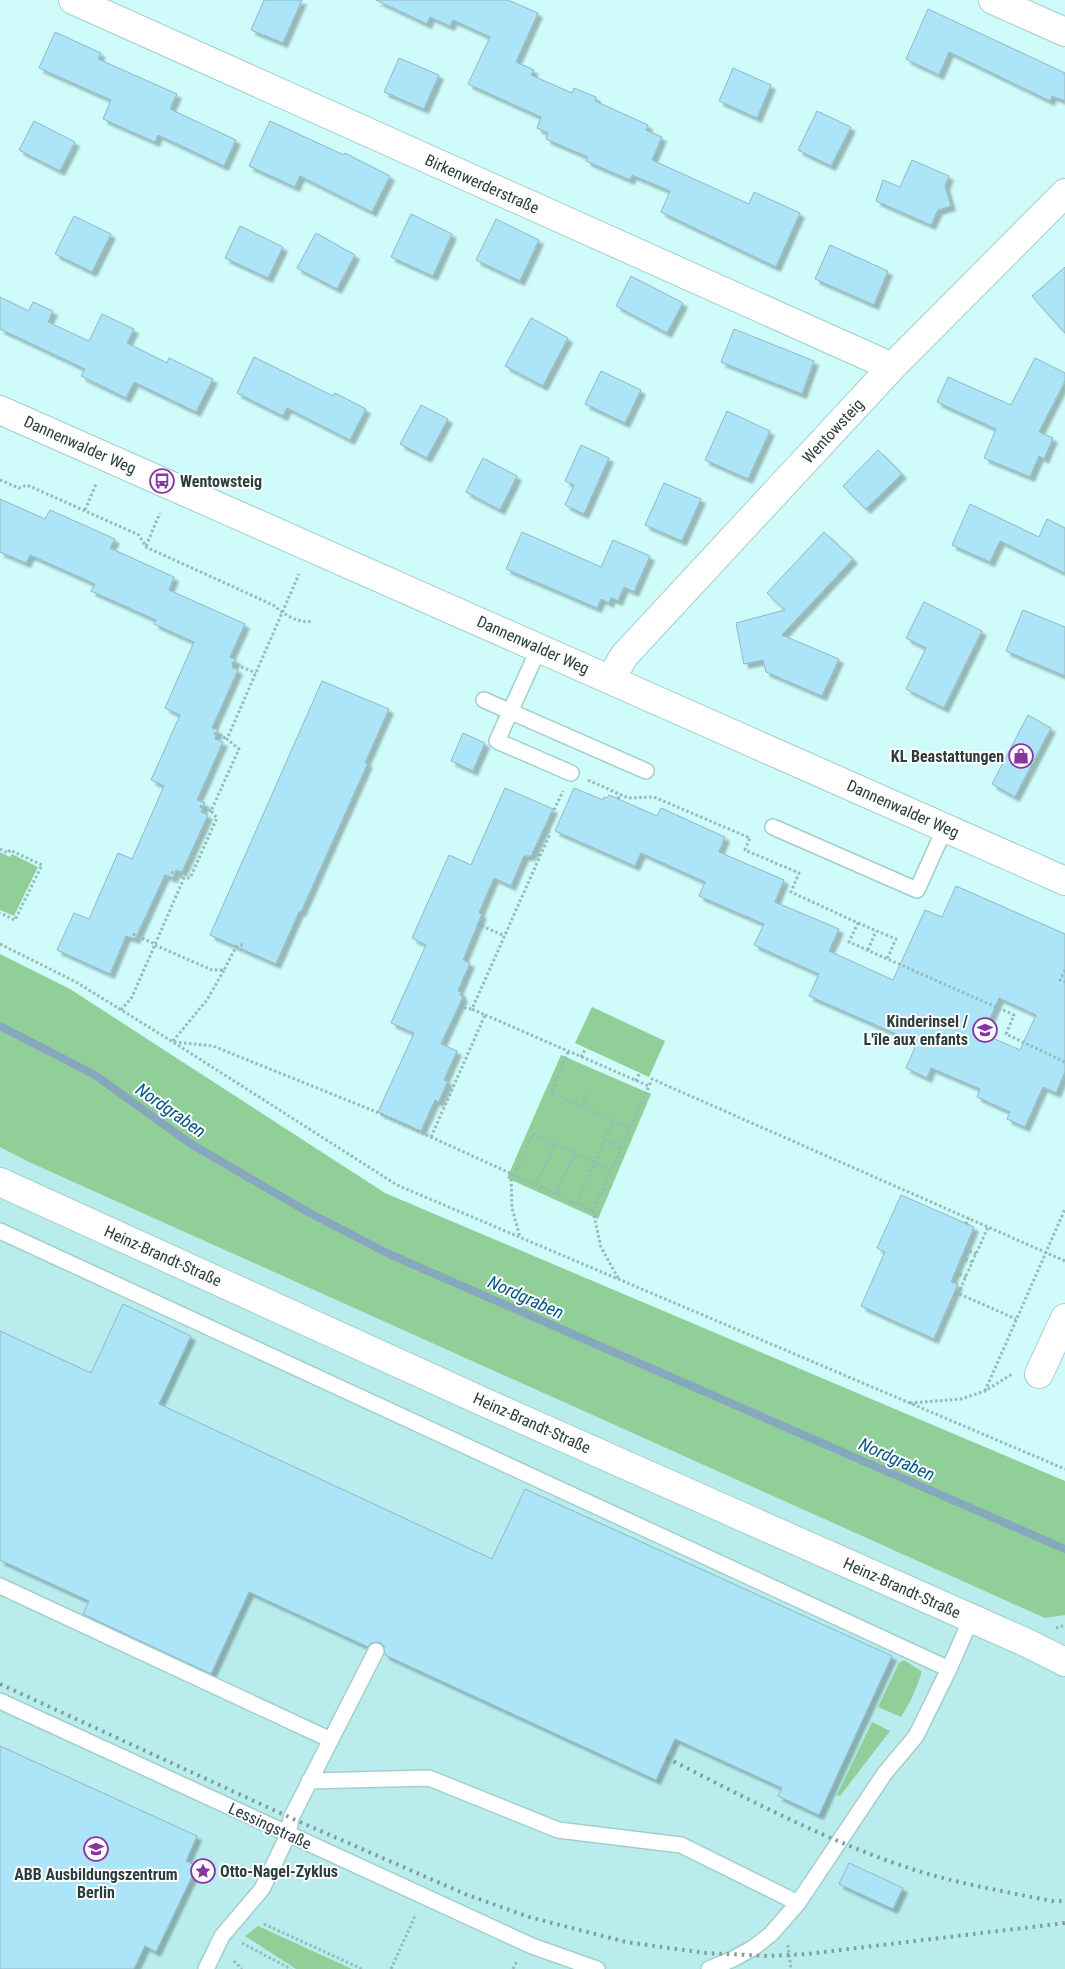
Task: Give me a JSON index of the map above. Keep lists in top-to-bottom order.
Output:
{
  "streets": {
    "street": [
      "Birkenwerderstraße",
      "Wentowsteig",
      "Dannenwalder Weg",
      "Heinz-Brandt-Straße"
    ],
    "lane": ["Lessingstraße"]
  },
  "crossings": [
    ["Birkenwerderstraße", "Wentowsteig"],
    ["Wentowsteig", "Dannenwalder Weg"]
  ],
  "water": ["Nordgraben"],
  "places": {
    "bus stop": ["Wentowsteig"],
    "shop": ["KL Beastattungen"],
    "school or university": ["Kinderinsel / L'île aux enfants", "ABB Ausbildungszentrum Berlin"],
    "place": ["Otto-Nagel-Zyklus"]
  }
}
